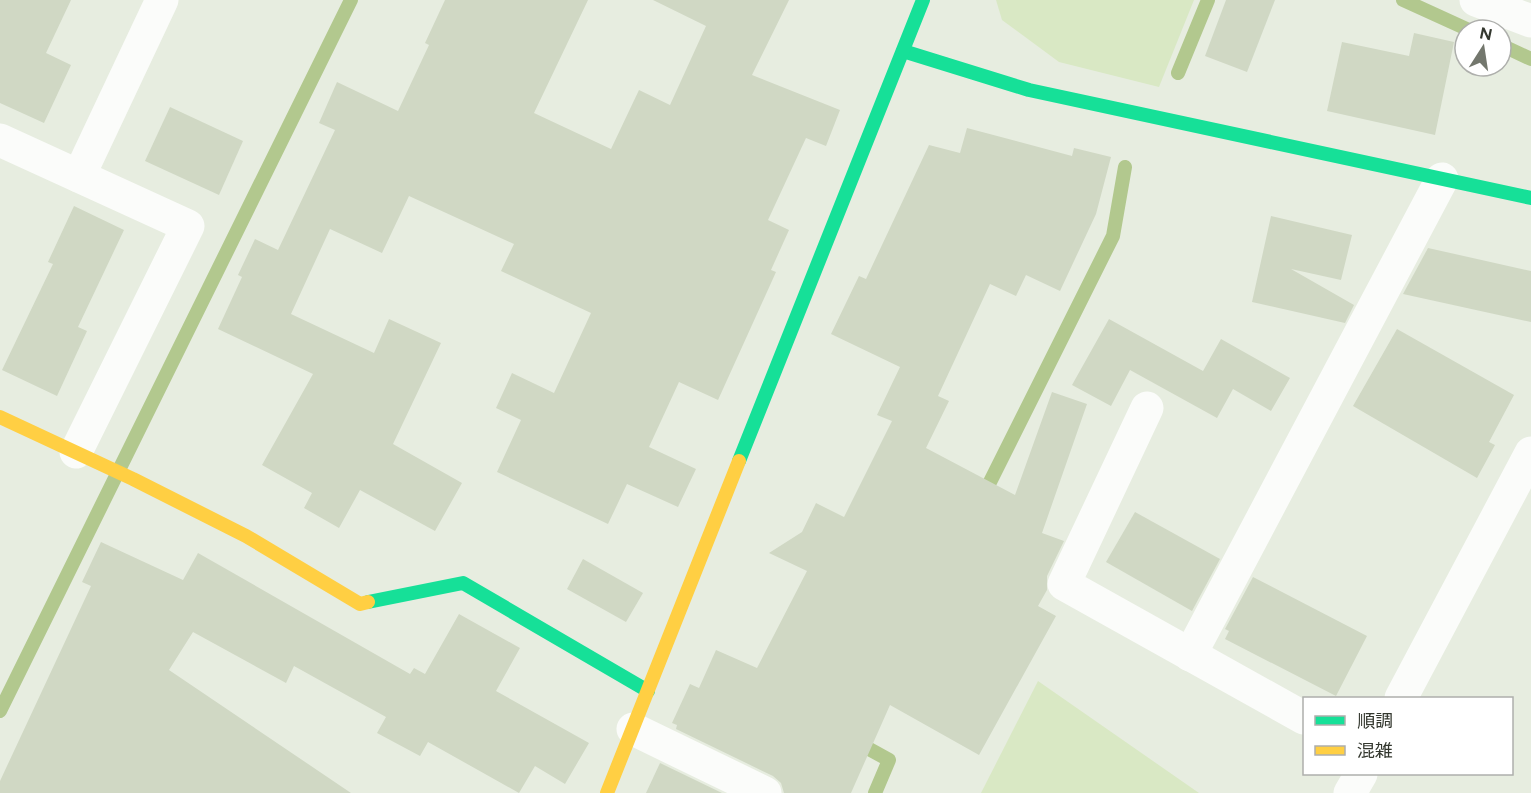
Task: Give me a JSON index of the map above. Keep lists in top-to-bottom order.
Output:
{
  "legend": ["順調", "混雑"],
  "north": "top"
}
